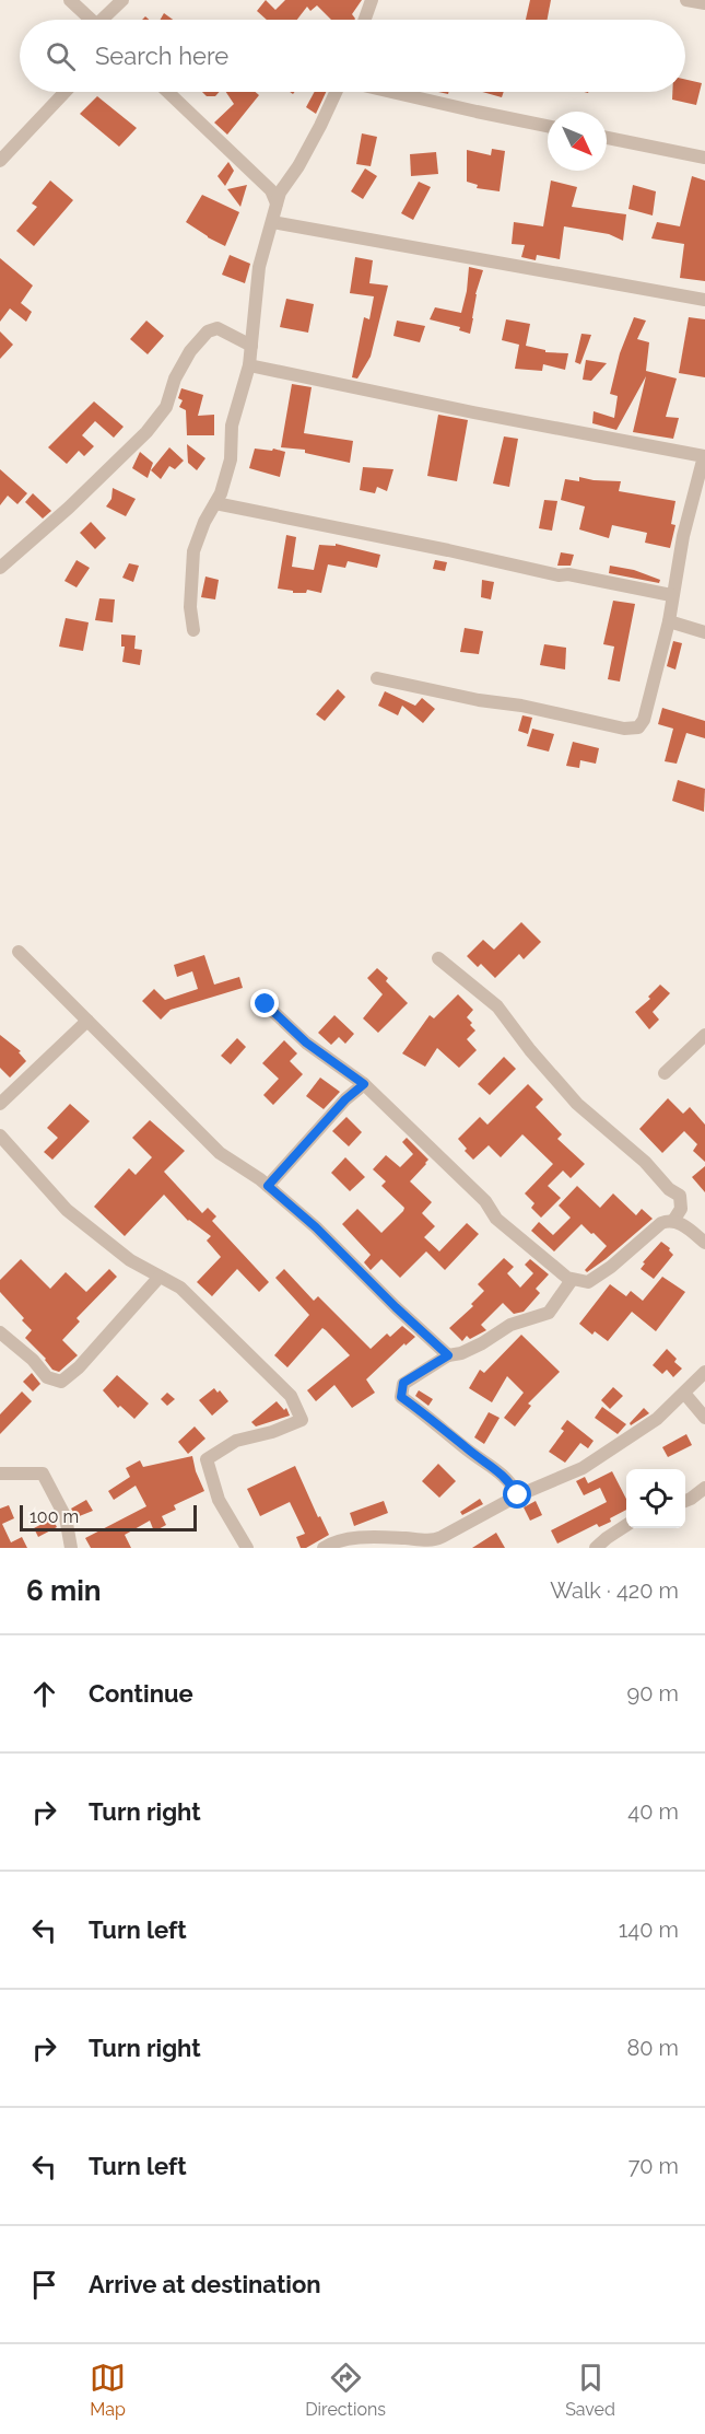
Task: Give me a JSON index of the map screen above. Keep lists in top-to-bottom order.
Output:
{
  "scale_bar": "100 m",
  "north": "bottom right",
  "page": {
    "search": "Search here",
    "scale": "100 m",
    "heading": ["6 min", "Walk · 420 m"],
    "list": [
      ["Continue", "90 m"],
      ["Turn right", "40 m"],
      ["Turn left", "140 m"],
      ["Turn right", "80 m"],
      ["Turn left", "70 m"],
      "Arrive at destination"
    ],
    "nav": ["Map", "Directions", "Saved"]
  }
}
